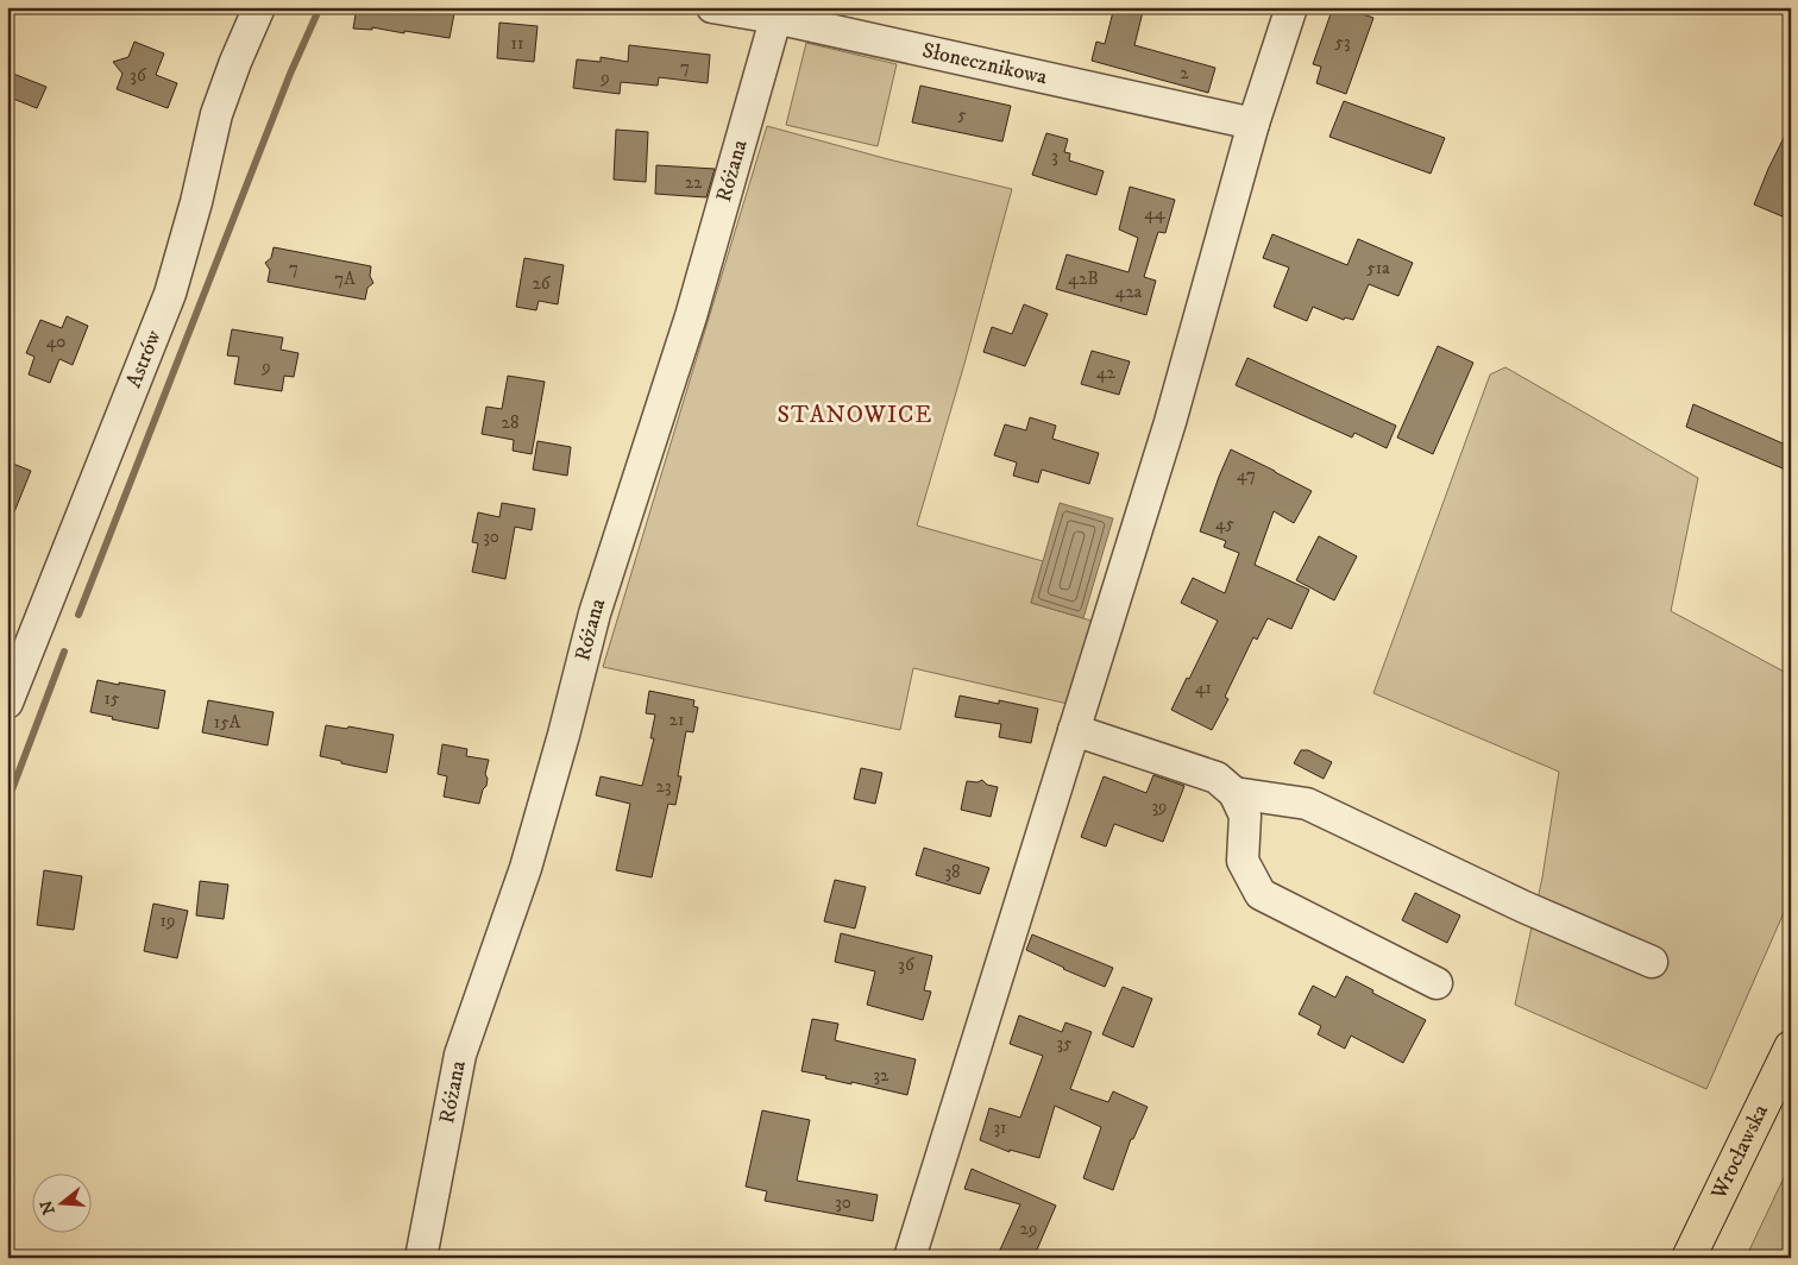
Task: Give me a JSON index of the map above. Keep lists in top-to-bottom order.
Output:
{
  "streets": {
    "main road": ["Wrocławska"],
    "street": ["Słonecznikowa", "Różana", "Astrów"]
  },
  "crossings": [
    ["Słonecznikowa", "Różana"]
  ],
  "districts": ["STANOWICE"],
  "house_numbers": [
    "53",
    "11",
    "7",
    "2",
    "36",
    "9",
    "5",
    "3",
    "22",
    "44",
    "7",
    "51a",
    "7A",
    "42B",
    "26",
    "42a",
    "40",
    "9",
    "42",
    "28",
    "47",
    "45",
    "30",
    "41",
    "15",
    "21",
    "15A",
    "23",
    "39",
    "38",
    "19",
    "36",
    "35",
    "32",
    "31",
    "30",
    "29"
  ],
  "north": "left"
}
